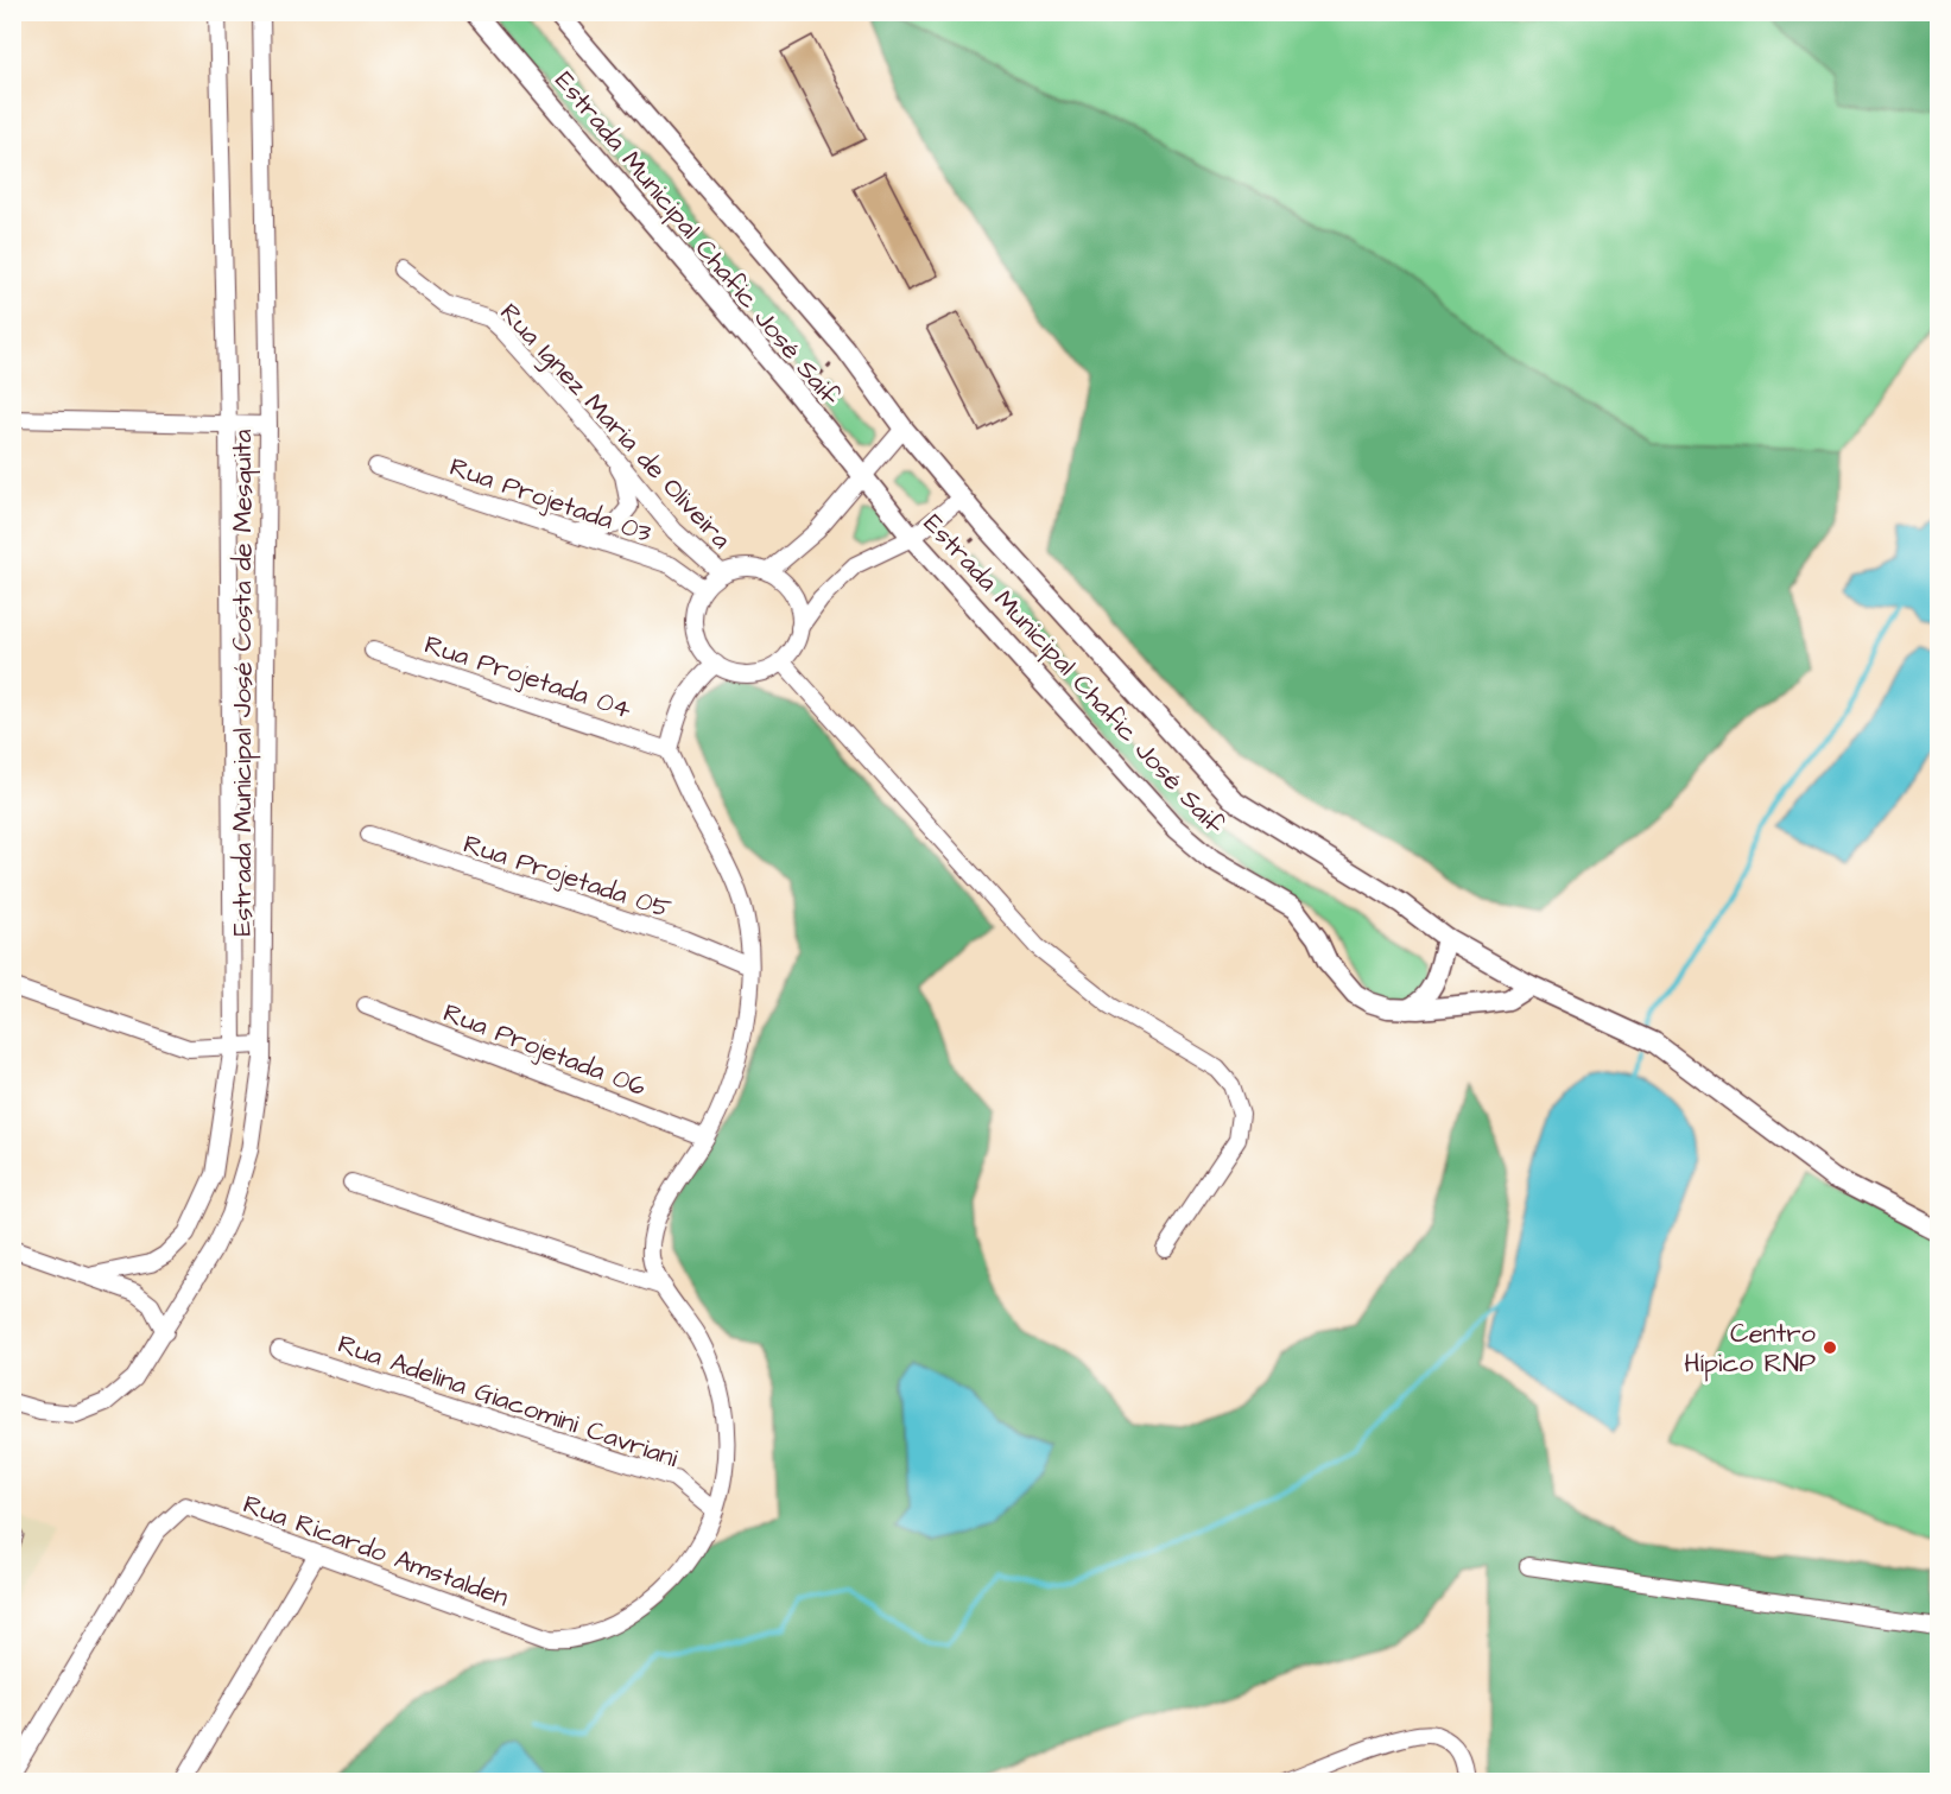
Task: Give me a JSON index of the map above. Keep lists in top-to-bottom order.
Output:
{
  "streets": {
    "street": [
      "Estrada Municipal Chafic José Saif",
      "Rua Ignez Maria de Oliveira",
      "Rua Projetada 03",
      "Rua Projetada 04",
      "Estrada Municipal José Costa de Mesquita",
      "Rua Projetada 05",
      "Rua Projetada 06",
      "Rua Adelina Giacomini Cavriani",
      "Rua Ricardo Amstalden"
    ]
  },
  "crossings": [
    ["Rua Ignez Maria de Oliveira", "Rua Projetada 03"],
    ["Rua Adelina Giacomini Cavriani", "Rua Ricardo Amstalden"]
  ],
  "places": ["Centro Hípico RNP"]
}
